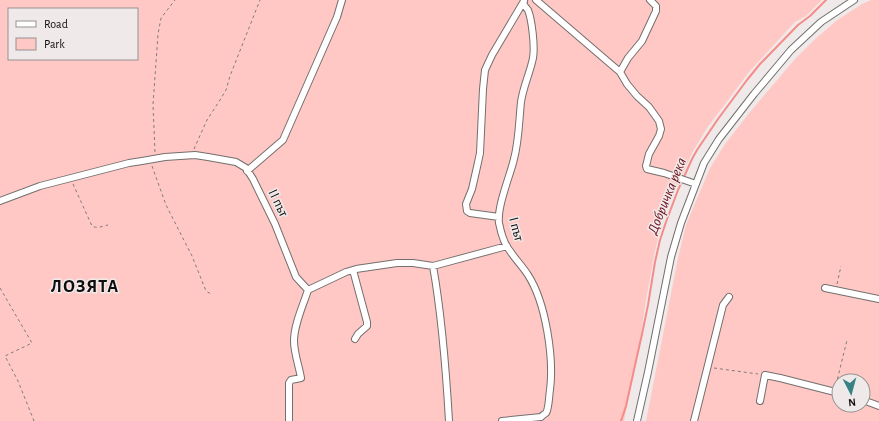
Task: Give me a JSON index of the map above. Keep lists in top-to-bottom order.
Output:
{
  "streets": {
    "street": ["ІІ път", "І път"]
  },
  "districts": ["ЛОЗЯТА"],
  "water": ["Добричка река"],
  "legend": ["Road", "Park"],
  "north": "bottom"
}
